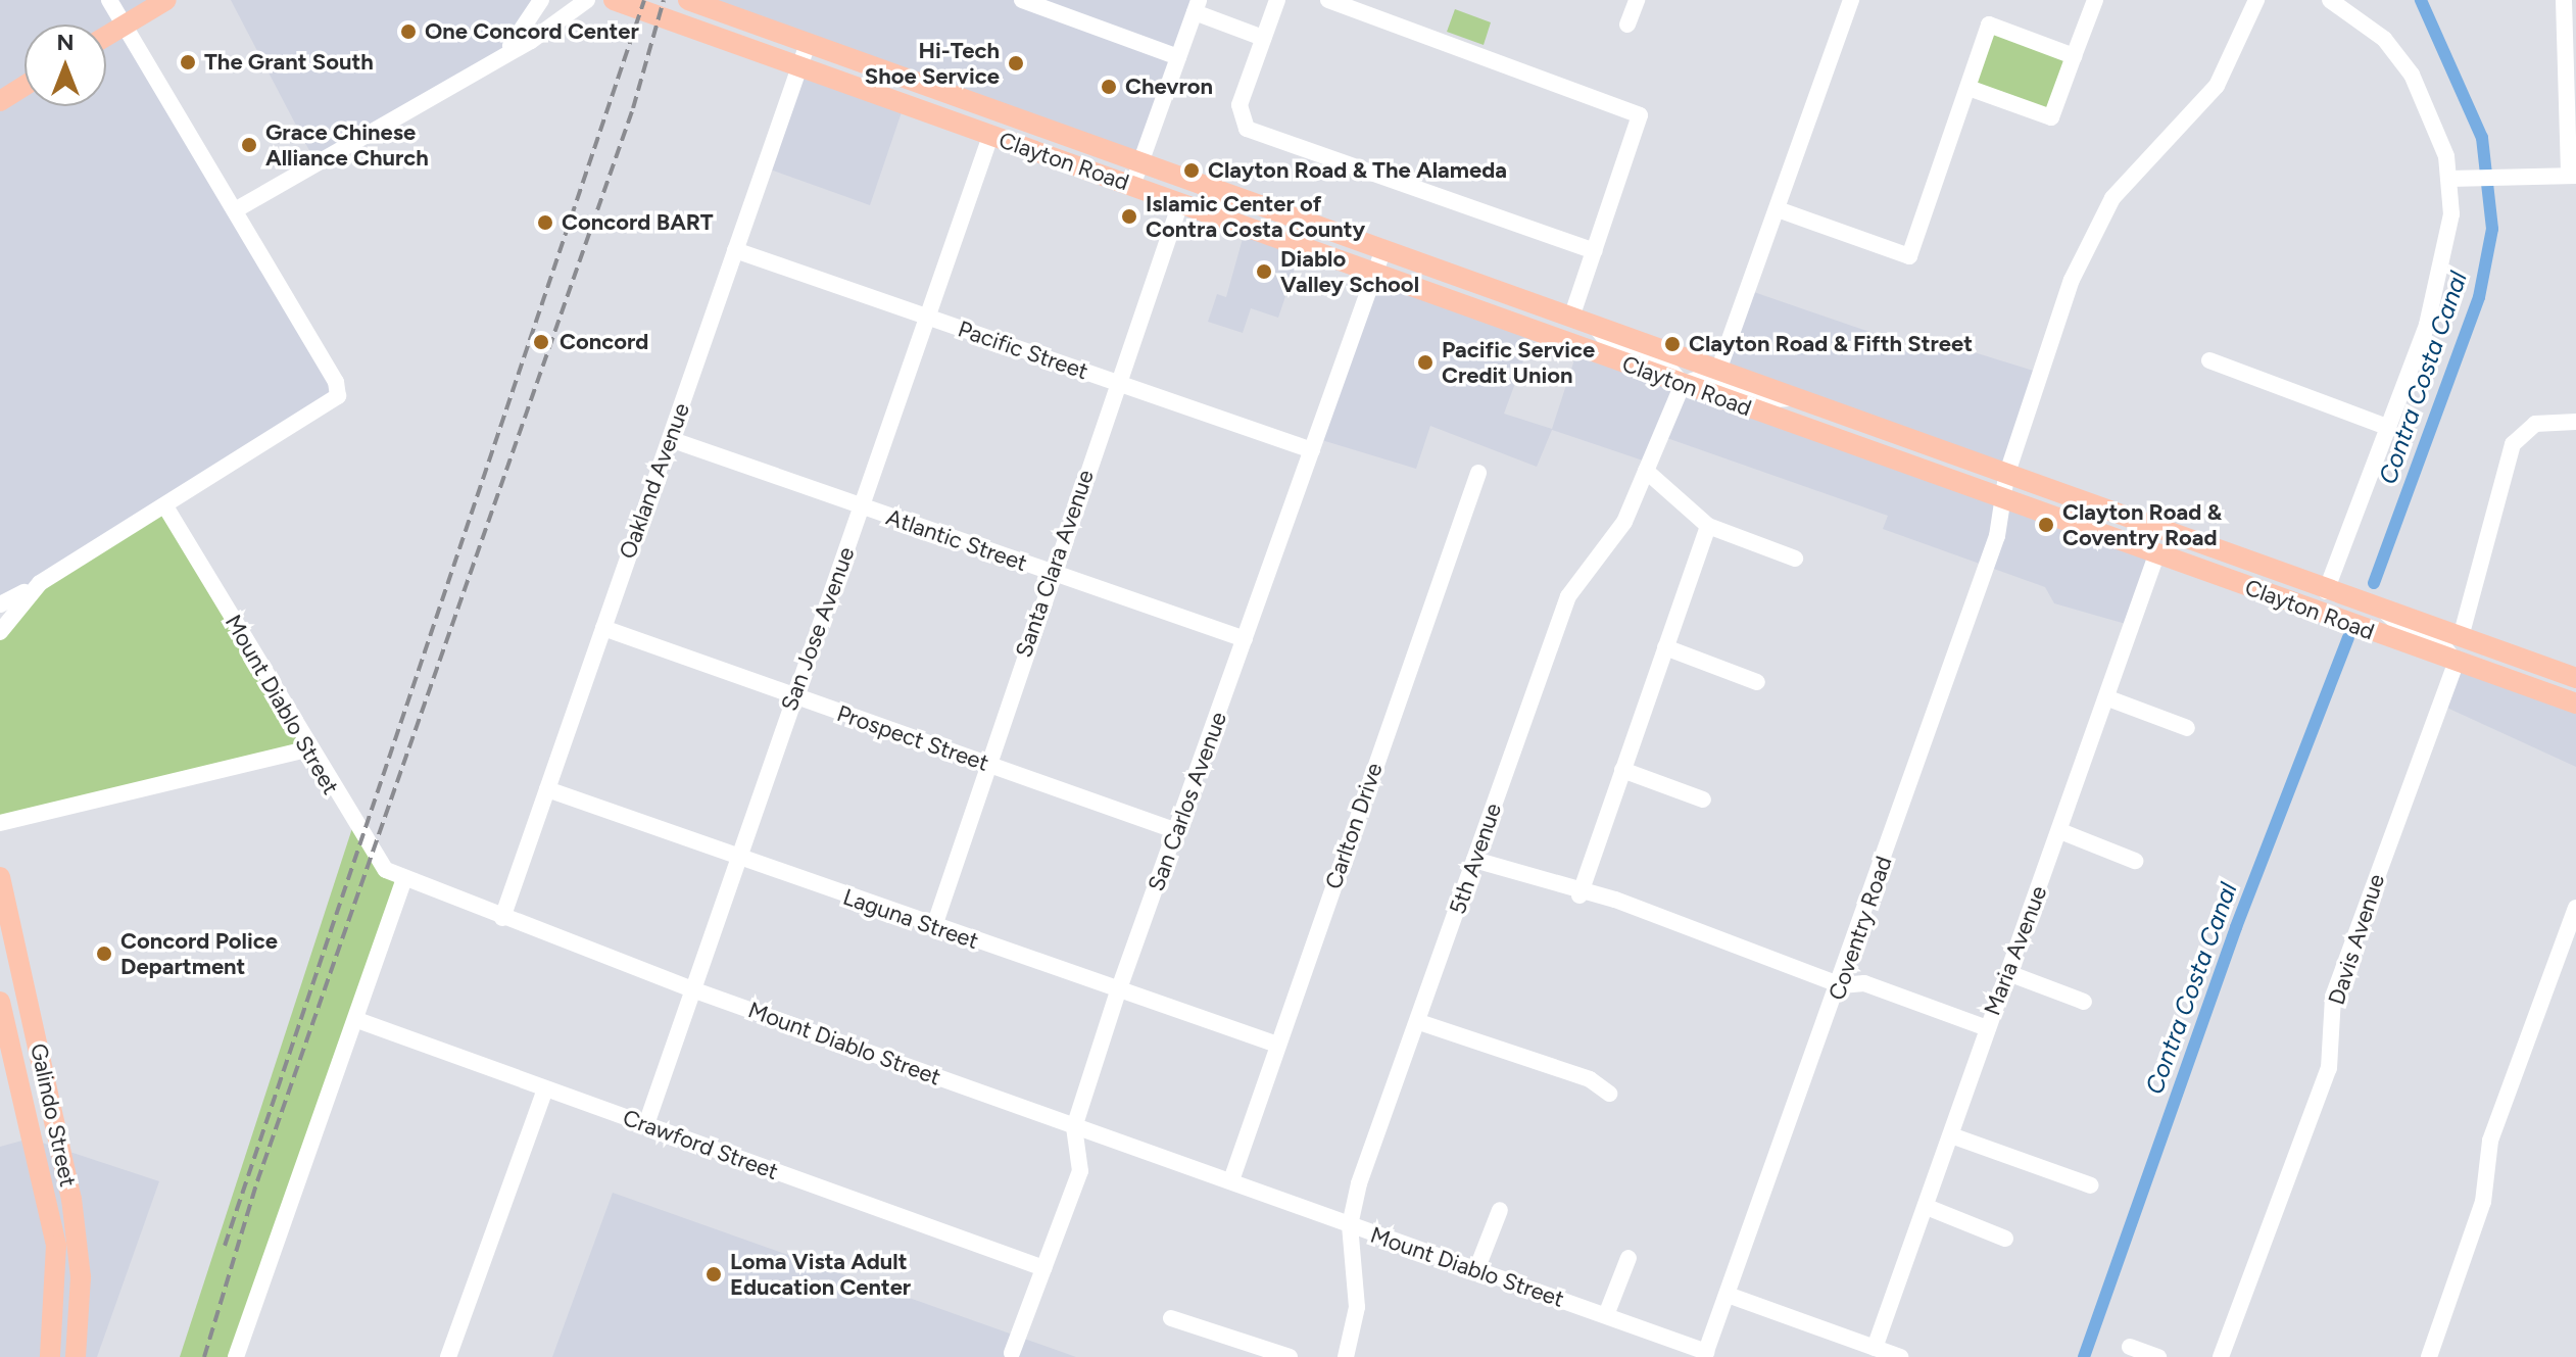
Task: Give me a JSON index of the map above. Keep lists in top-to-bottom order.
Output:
{
  "streets": {
    "main road": ["Clayton Road", "Galindo Street"],
    "street": [
      "Pacific Street",
      "Oakland Avenue",
      "Atlantic Street",
      "Santa Clara Avenue",
      "San Jose Avenue",
      "Mount Diablo Street",
      "Prospect Street",
      "San Carlos Avenue",
      "Carlton Drive",
      "5th Avenue",
      "Laguna Street",
      "Coventry Road",
      "Davis Avenue",
      "Maria Avenue",
      "Crawford Street"
    ]
  },
  "crossings": [
    ["Clayton Road", "Oakland Avenue"],
    ["Clayton Road", "Santa Clara Avenue"],
    ["Clayton Road", "San Jose Avenue"],
    ["Clayton Road", "San Carlos Avenue"],
    ["Clayton Road", "5th Avenue"],
    ["Clayton Road", "Coventry Road"],
    ["Clayton Road", "Davis Avenue"],
    ["Clayton Road", "Maria Avenue"],
    ["Pacific Street", "Oakland Avenue"],
    ["Pacific Street", "Santa Clara Avenue"],
    ["Pacific Street", "San Jose Avenue"],
    ["Pacific Street", "San Carlos Avenue"],
    ["Oakland Avenue", "Atlantic Street"],
    ["Oakland Avenue", "Mount Diablo Street"],
    ["Oakland Avenue", "Prospect Street"],
    ["Oakland Avenue", "Laguna Street"],
    ["Atlantic Street", "Santa Clara Avenue"],
    ["Atlantic Street", "San Jose Avenue"],
    ["Atlantic Street", "San Carlos Avenue"],
    ["Santa Clara Avenue", "Prospect Street"],
    ["Santa Clara Avenue", "Laguna Street"],
    ["San Jose Avenue", "Mount Diablo Street"],
    ["San Jose Avenue", "Prospect Street"],
    ["San Jose Avenue", "Laguna Street"],
    ["San Jose Avenue", "Crawford Street"],
    ["Mount Diablo Street", "San Carlos Avenue"],
    ["Mount Diablo Street", "Carlton Drive"],
    ["Mount Diablo Street", "5th Avenue"],
    ["Mount Diablo Street", "Coventry Road"],
    ["Prospect Street", "San Carlos Avenue"],
    ["San Carlos Avenue", "Laguna Street"],
    ["San Carlos Avenue", "Crawford Street"],
    ["Carlton Drive", "Laguna Street"]
  ],
  "water": ["Contra Costa Canal"],
  "places": [
    "One Concord Center",
    "The Grant South",
    "Hi-Tech Shoe Service",
    "Chevron",
    "Grace Chinese Alliance Church",
    "Clayton Road & The Alameda",
    "Islamic Center of Contra Costa County",
    "Concord BART",
    "Diablo Valley School",
    "Concord",
    "Clayton Road & Fifth Street",
    "Pacific Service Credit Union",
    "Clayton Road & Coventry Road",
    "Concord Police Department",
    "Loma Vista Adult Education Center"
  ],
  "north": "top"
}
